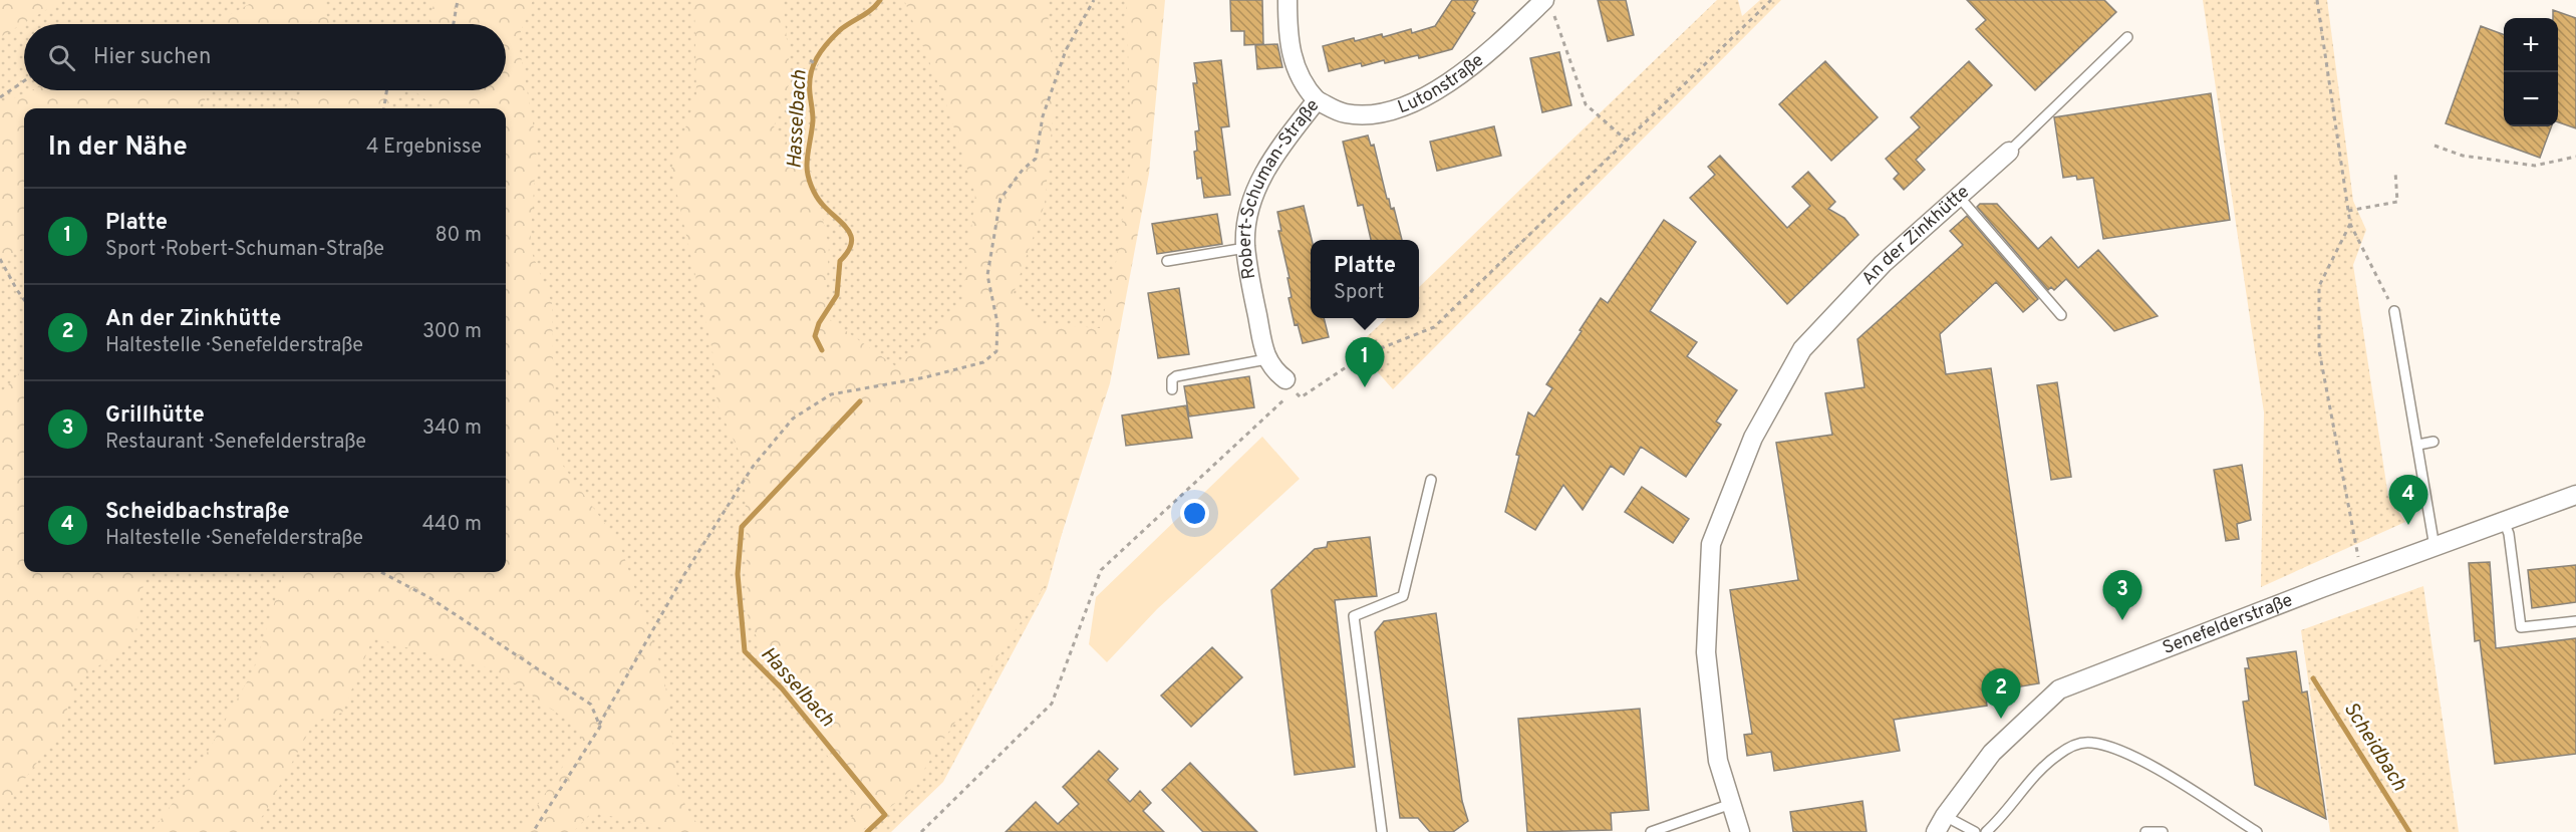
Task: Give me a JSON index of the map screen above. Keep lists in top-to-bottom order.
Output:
{
  "streets": {
    "street": [
      "Lutonstraße",
      "Robert-Schuman-Straße",
      "An der Zinkhütte",
      "Senefelderstraße"
    ]
  },
  "crossings": [
    ["Lutonstraße", "Robert-Schuman-Straße"]
  ],
  "water": ["Hasselbach", "Scheidbach"],
  "page": {
    "map_buttons": ["+", "−"],
    "search": "Hier suchen",
    "heading": ["In der Nähe", "4 Ergebnisse"],
    "list": [
      {
        "mark": "1",
        "name": "Platte",
        "note": "Sport · Robert-Schuman-Straße",
        "value": "80 m"
      },
      {
        "mark": "2",
        "name": "An der Zinkhütte",
        "note": "Haltestelle · Senefelderstraße",
        "value": "300 m"
      },
      {
        "mark": "3",
        "name": "Grillhütte",
        "note": "Restaurant · Senefelderstraße",
        "value": "340 m"
      },
      {
        "mark": "4",
        "name": "Scheidbachstraße",
        "note": "Haltestelle · Senefelderstraße",
        "value": "440 m"
      }
    ],
    "popup": ["Platte", "Sport"],
    "pins": [
      "1",
      "4",
      "3",
      "2"
    ]
  }
}
